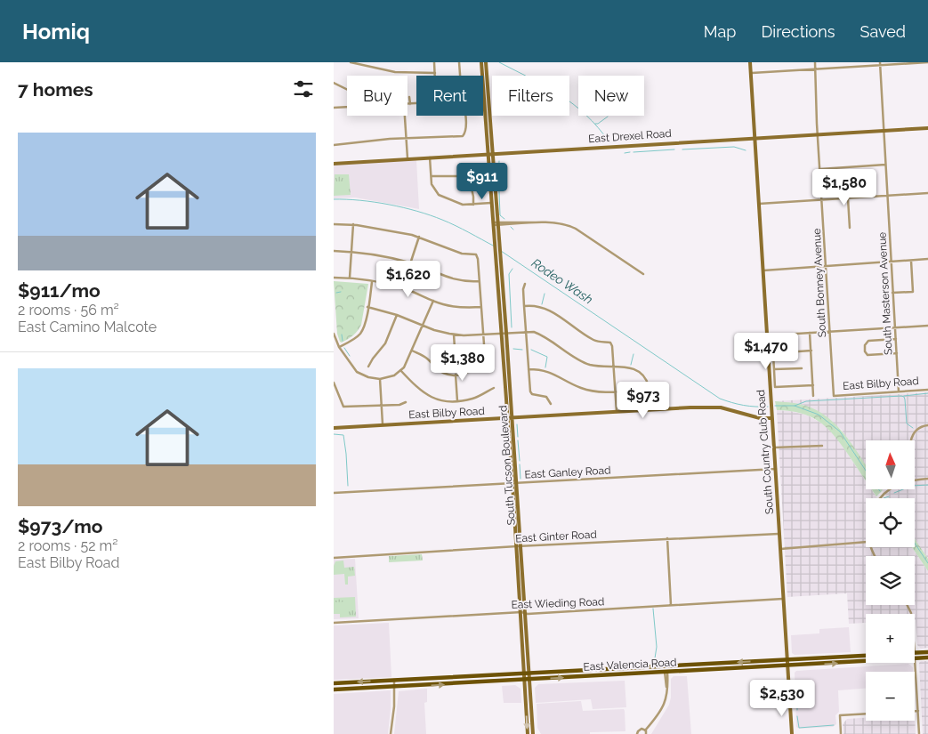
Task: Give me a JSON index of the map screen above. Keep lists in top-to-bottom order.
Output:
{
  "streets": {
    "main road": ["East Valencia Road"],
    "street": [
      "East Drexel Road",
      "South Bonney Avenue",
      "South Masterson Avenue",
      "East Bilby Road",
      "South Country Club Road",
      "South Tucson Boulevard",
      "East Ganley Road",
      "East Ginter Road",
      "East Wieding Road"
    ]
  },
  "crossings": [
    ["East Drexel Road", "South Bonney Avenue"],
    ["East Drexel Road", "South Masterson Avenue"],
    ["East Drexel Road", "South Country Club Road"],
    ["East Drexel Road", "South Tucson Boulevard"],
    ["South Bonney Avenue", "East Bilby Road"],
    ["South Masterson Avenue", "East Bilby Road"],
    ["East Bilby Road", "South Country Club Road"],
    ["East Bilby Road", "South Tucson Boulevard"],
    ["South Country Club Road", "East Ganley Road"],
    ["South Country Club Road", "East Ginter Road"],
    ["South Country Club Road", "East Wieding Road"],
    ["South Country Club Road", "East Valencia Road"],
    ["South Tucson Boulevard", "East Ganley Road"],
    ["South Tucson Boulevard", "East Ginter Road"],
    ["South Tucson Boulevard", "East Wieding Road"],
    ["South Tucson Boulevard", "East Valencia Road"]
  ],
  "water": ["Rodeo Wash"],
  "north": "top",
  "page": {
    "header": "Homiq",
    "nav": ["Map", "Directions", "Saved"],
    "heading": "7 homes",
    "chip": [
      "Buy",
      "Rent",
      "Filters",
      "New"
    ],
    "list": [
      {
        "name": "$911/mo",
        "note": "2 rooms · 56 m² · East Camino Malcote"
      },
      {
        "name": "$973/mo",
        "note": "2 rooms · 52 m² · East Bilby Road"
      }
    ],
    "price": [
      "$911",
      "$1,580",
      "$1,620",
      "$1,470",
      "$1,380",
      "$973",
      "$2,530"
    ],
    "map_buttons": ["+", "−"]
  }
}
